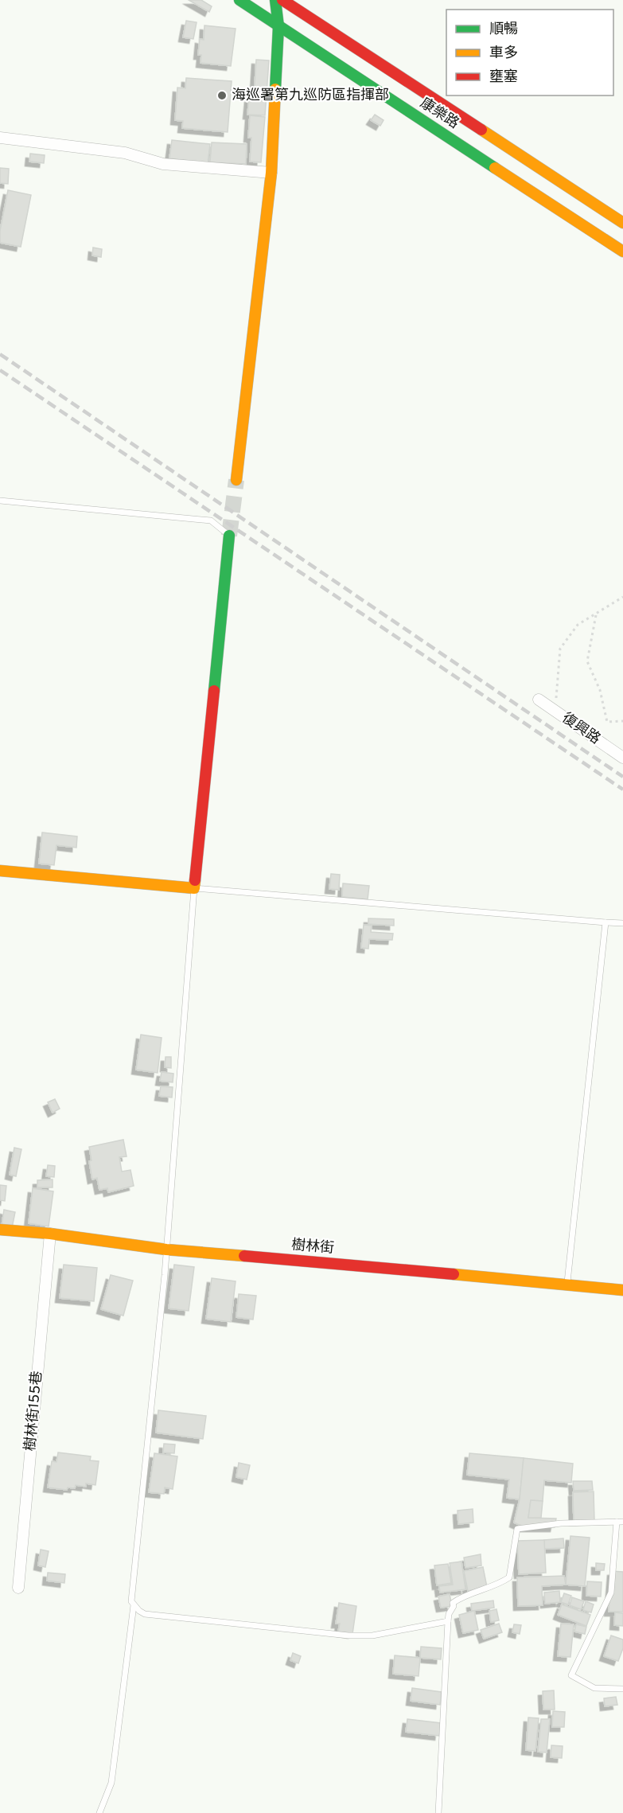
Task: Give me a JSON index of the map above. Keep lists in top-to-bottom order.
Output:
{
  "streets": {
    "street": [
      "康樂路",
      "復興路",
      "樹林街",
      "樹林街155巷"
    ]
  },
  "crossings": [
    ["樹林街", "樹林街155巷"]
  ],
  "places": ["海巡署第九巡防區指揮部"],
  "legend": ["順暢", "車多", "壅塞"]
}
